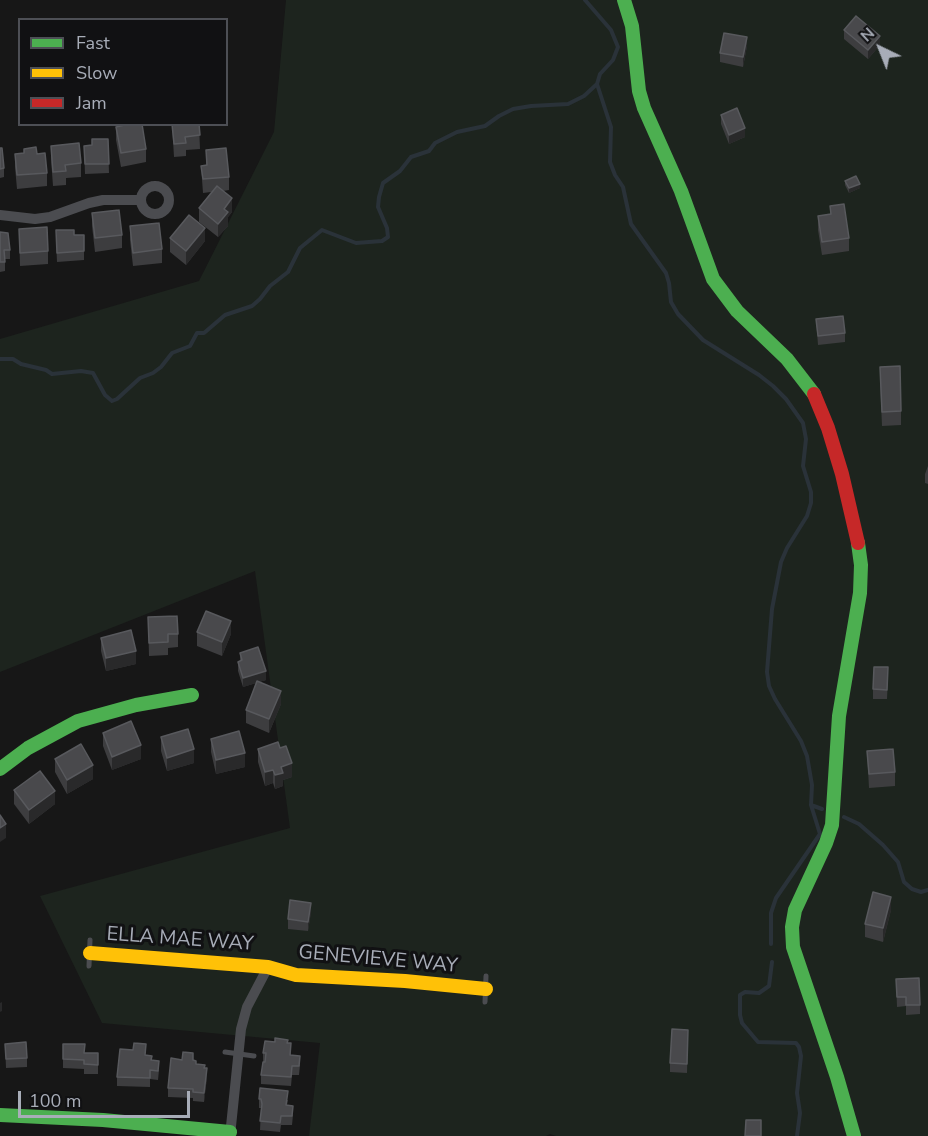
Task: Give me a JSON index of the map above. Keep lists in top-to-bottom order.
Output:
{
  "streets": {
    "street": ["ELLA MAE WAY", "GENEVIEVE WAY"]
  },
  "crossings": [
    ["ELLA MAE WAY", "GENEVIEVE WAY"]
  ],
  "legend": ["Fast", "Slow", "Jam"],
  "scale_bar": "100 m",
  "north": "top left"
}
